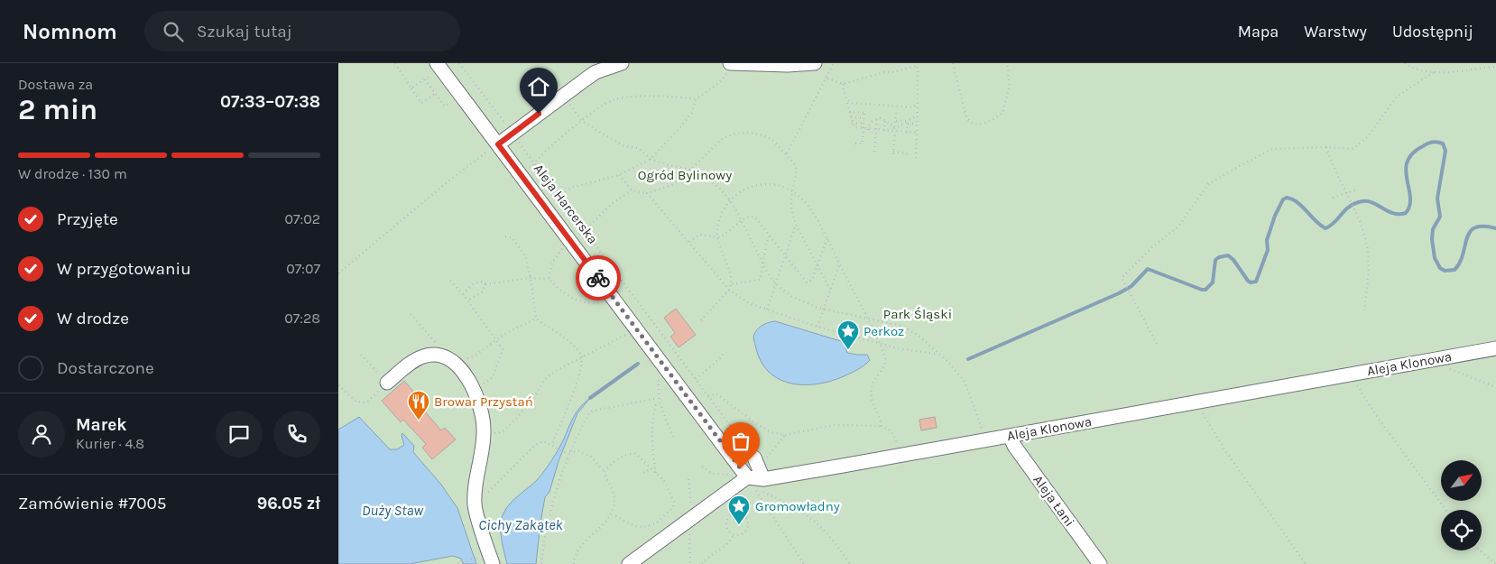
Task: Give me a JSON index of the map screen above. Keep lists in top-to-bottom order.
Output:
{
  "streets": {
    "street": ["Aleja Harcerska", "Aleja Klonowa", "Aleja Łani"]
  },
  "crossings": [
    ["Aleja Harcerska", "Aleja Klonowa"],
    ["Aleja Klonowa", "Aleja Łani"]
  ],
  "water": ["Duży Staw", "Cichy Zakątek"],
  "parks": ["Ogród Bylinowy", "Park Śląski"],
  "places": {
    "place": ["Perkoz", "Gromowładny"],
    "restaurant": ["Browar Przystań"]
  },
  "north": "top right",
  "page": {
    "header": "Nomnom",
    "search": "Szukaj tutaj",
    "nav": ["Mapa", "Warstwy", "Udostępnij"],
    "heading": ["2 min", "Dostawa za", "07:33–07:38"],
    "panel": [
      "Marek",
      "Kurier · 4.8",
      "Zamówienie #7005",
      "96.05 zł"
    ],
    "bar": "W drodze · 130 m",
    "list": [
      ["Przyjęte", "07:02"],
      ["W przygotowaniu", "07:07"],
      ["W drodze", "07:28"],
      "Dostarczone"
    ]
  }
}
